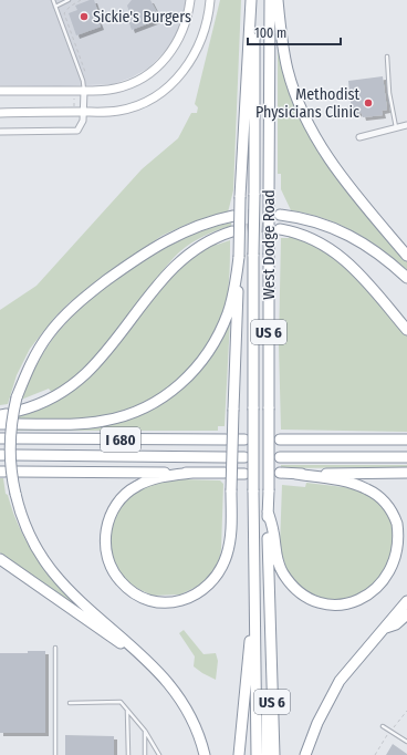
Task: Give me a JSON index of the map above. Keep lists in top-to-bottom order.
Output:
{
  "streets": {
    "highway": ["West Dodge Road", "US 6", "I 680"]
  },
  "crossings": [
    ["West Dodge Road", "US 6"]
  ],
  "places": ["Sickie's Burgers", "Methodist Physicians Clinic"],
  "scale_bar": "100 m"
}
